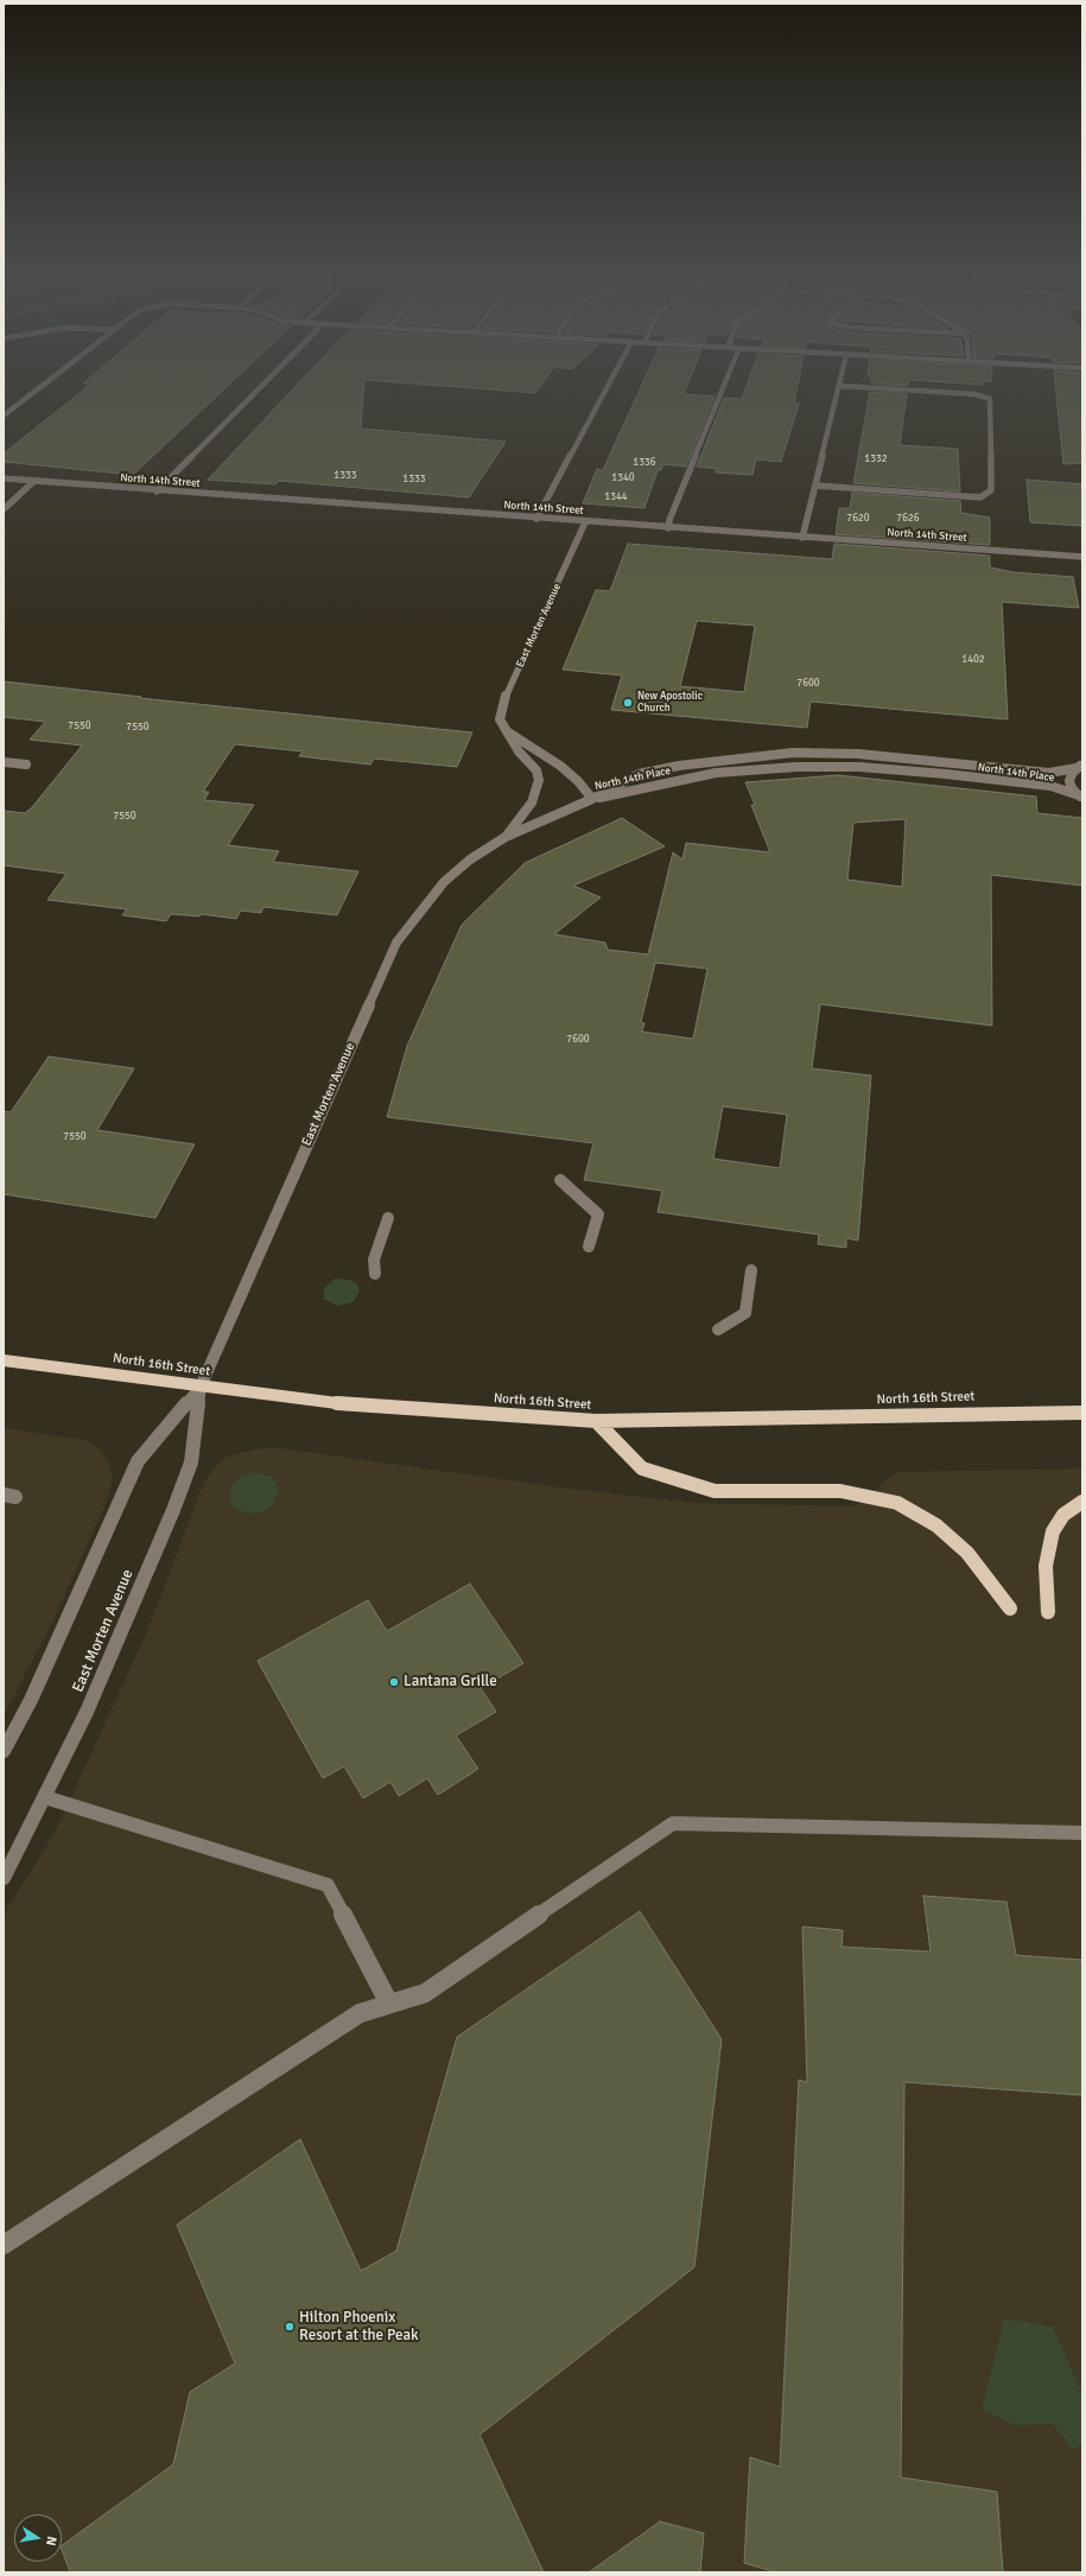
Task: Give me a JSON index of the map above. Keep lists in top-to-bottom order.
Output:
{
  "streets": {
    "main road": ["North 16th Street"],
    "street": ["North 14th Street", "East Morten Avenue", "North 14th Place"]
  },
  "crossings": [
    ["North 14th Street", "East Morten Avenue"],
    ["East Morten Avenue", "North 14th Place"],
    ["East Morten Avenue", "North 16th Street"]
  ],
  "places": ["New Apostolic Church", "Lantana Grille", "Hilton Phoenix Resort at the Peak"],
  "house_numbers": [
    "1332",
    "1336",
    "1333",
    "1340",
    "1333",
    "1344",
    "7620",
    "7626",
    "1402",
    "7600",
    "7550",
    "7550",
    "7550",
    "7600",
    "7550"
  ],
  "north": "right"
}
